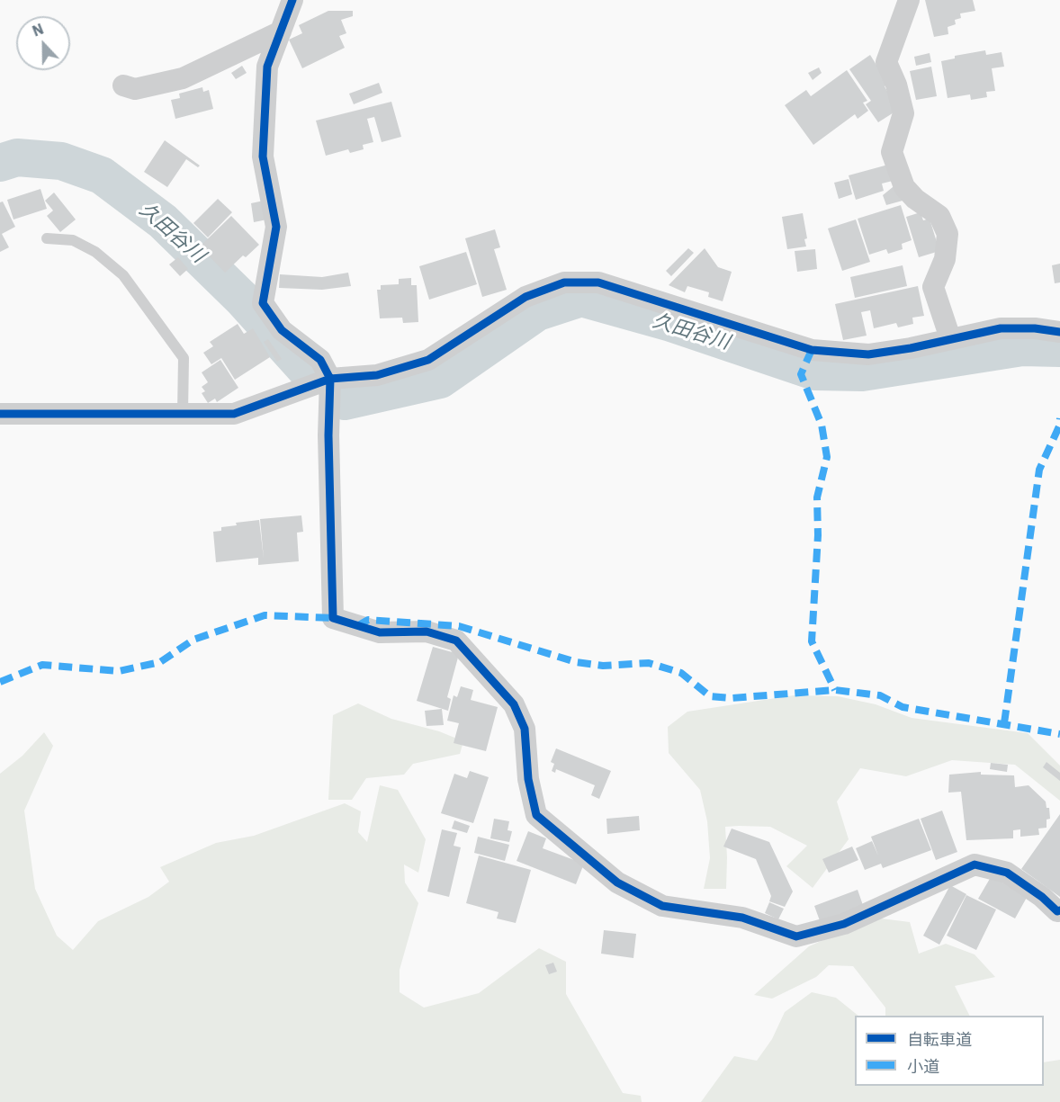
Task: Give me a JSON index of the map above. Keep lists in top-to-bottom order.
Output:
{
  "water": ["久田谷川"],
  "legend": ["自転車道", "小道"],
  "north": "top"
}
